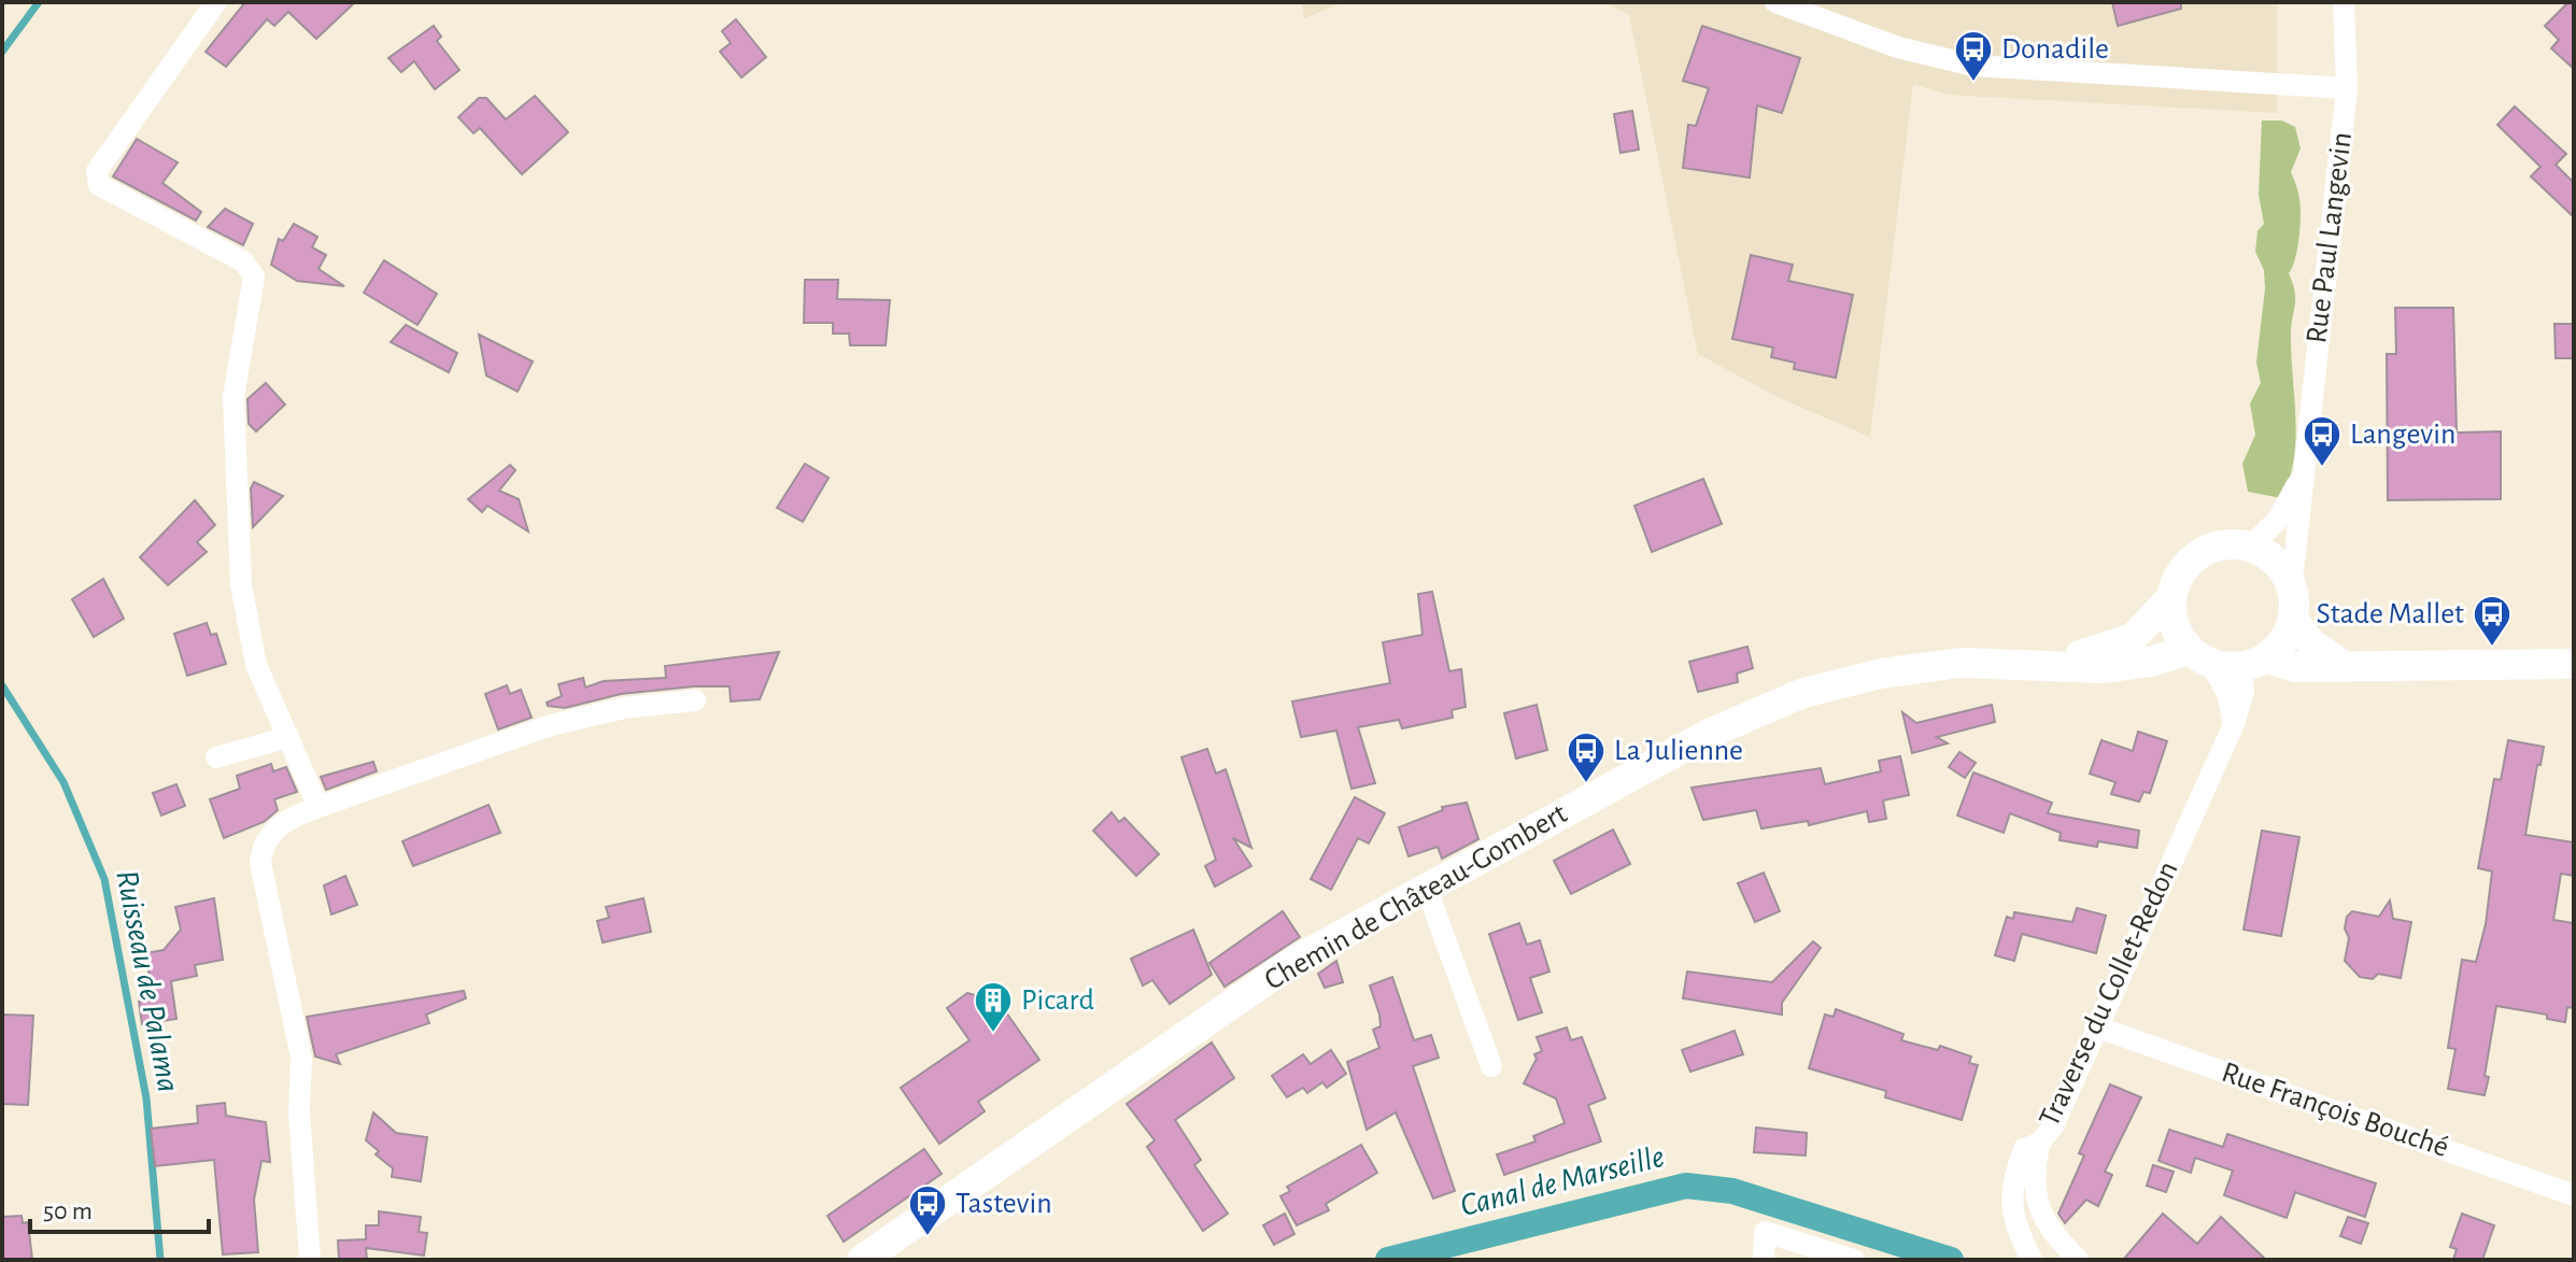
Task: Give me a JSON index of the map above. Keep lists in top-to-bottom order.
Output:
{
  "streets": {
    "street": [
      "Rue Paul Langevin",
      "Chemin de Château-Gombert",
      "Traverse du Collet-Redon",
      "Rue François Bouché"
    ]
  },
  "crossings": [
    ["Rue Paul Langevin", "Chemin de Château-Gombert"],
    ["Rue Paul Langevin", "Traverse du Collet-Redon"],
    ["Chemin de Château-Gombert", "Traverse du Collet-Redon"],
    ["Traverse du Collet-Redon", "Rue François Bouché"]
  ],
  "water": ["Ruisseau de Palama", "Canal de Marseille"],
  "places": {
    "bus stop": [
      "Donadile",
      "Langevin",
      "Stade Mallet",
      "La Julienne",
      "Tastevin"
    ],
    "building": ["Picard"]
  },
  "scale_bar": "50 m"
}
